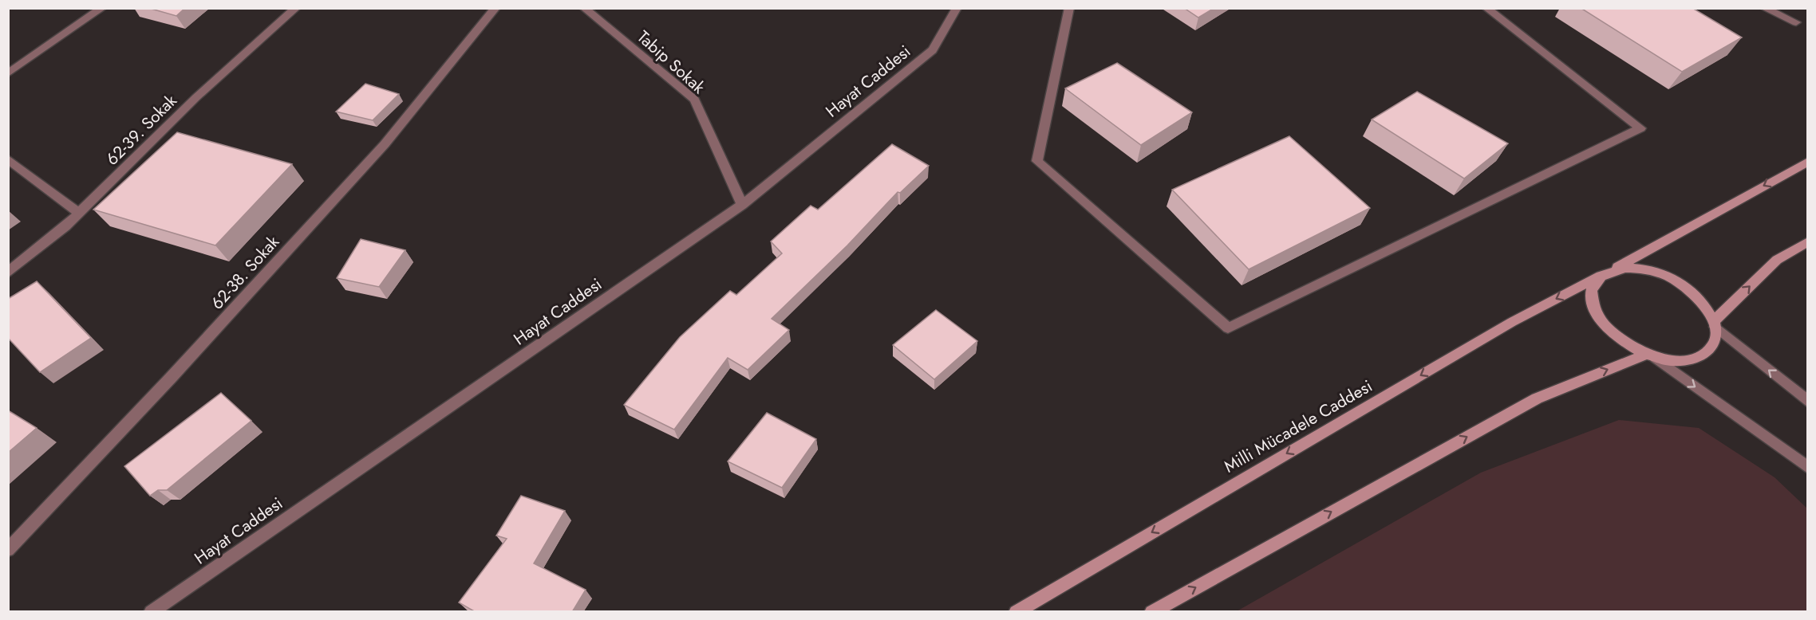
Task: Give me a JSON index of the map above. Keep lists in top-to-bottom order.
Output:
{
  "streets": {
    "street": [
      "Tabip Sokak",
      "Hayat Caddesi",
      "62-39. Sokak",
      "62-38. Sokak",
      "Milli Mücadele Caddesi"
    ]
  },
  "crossings": [
    ["Tabip Sokak", "Hayat Caddesi"]
  ]
}
